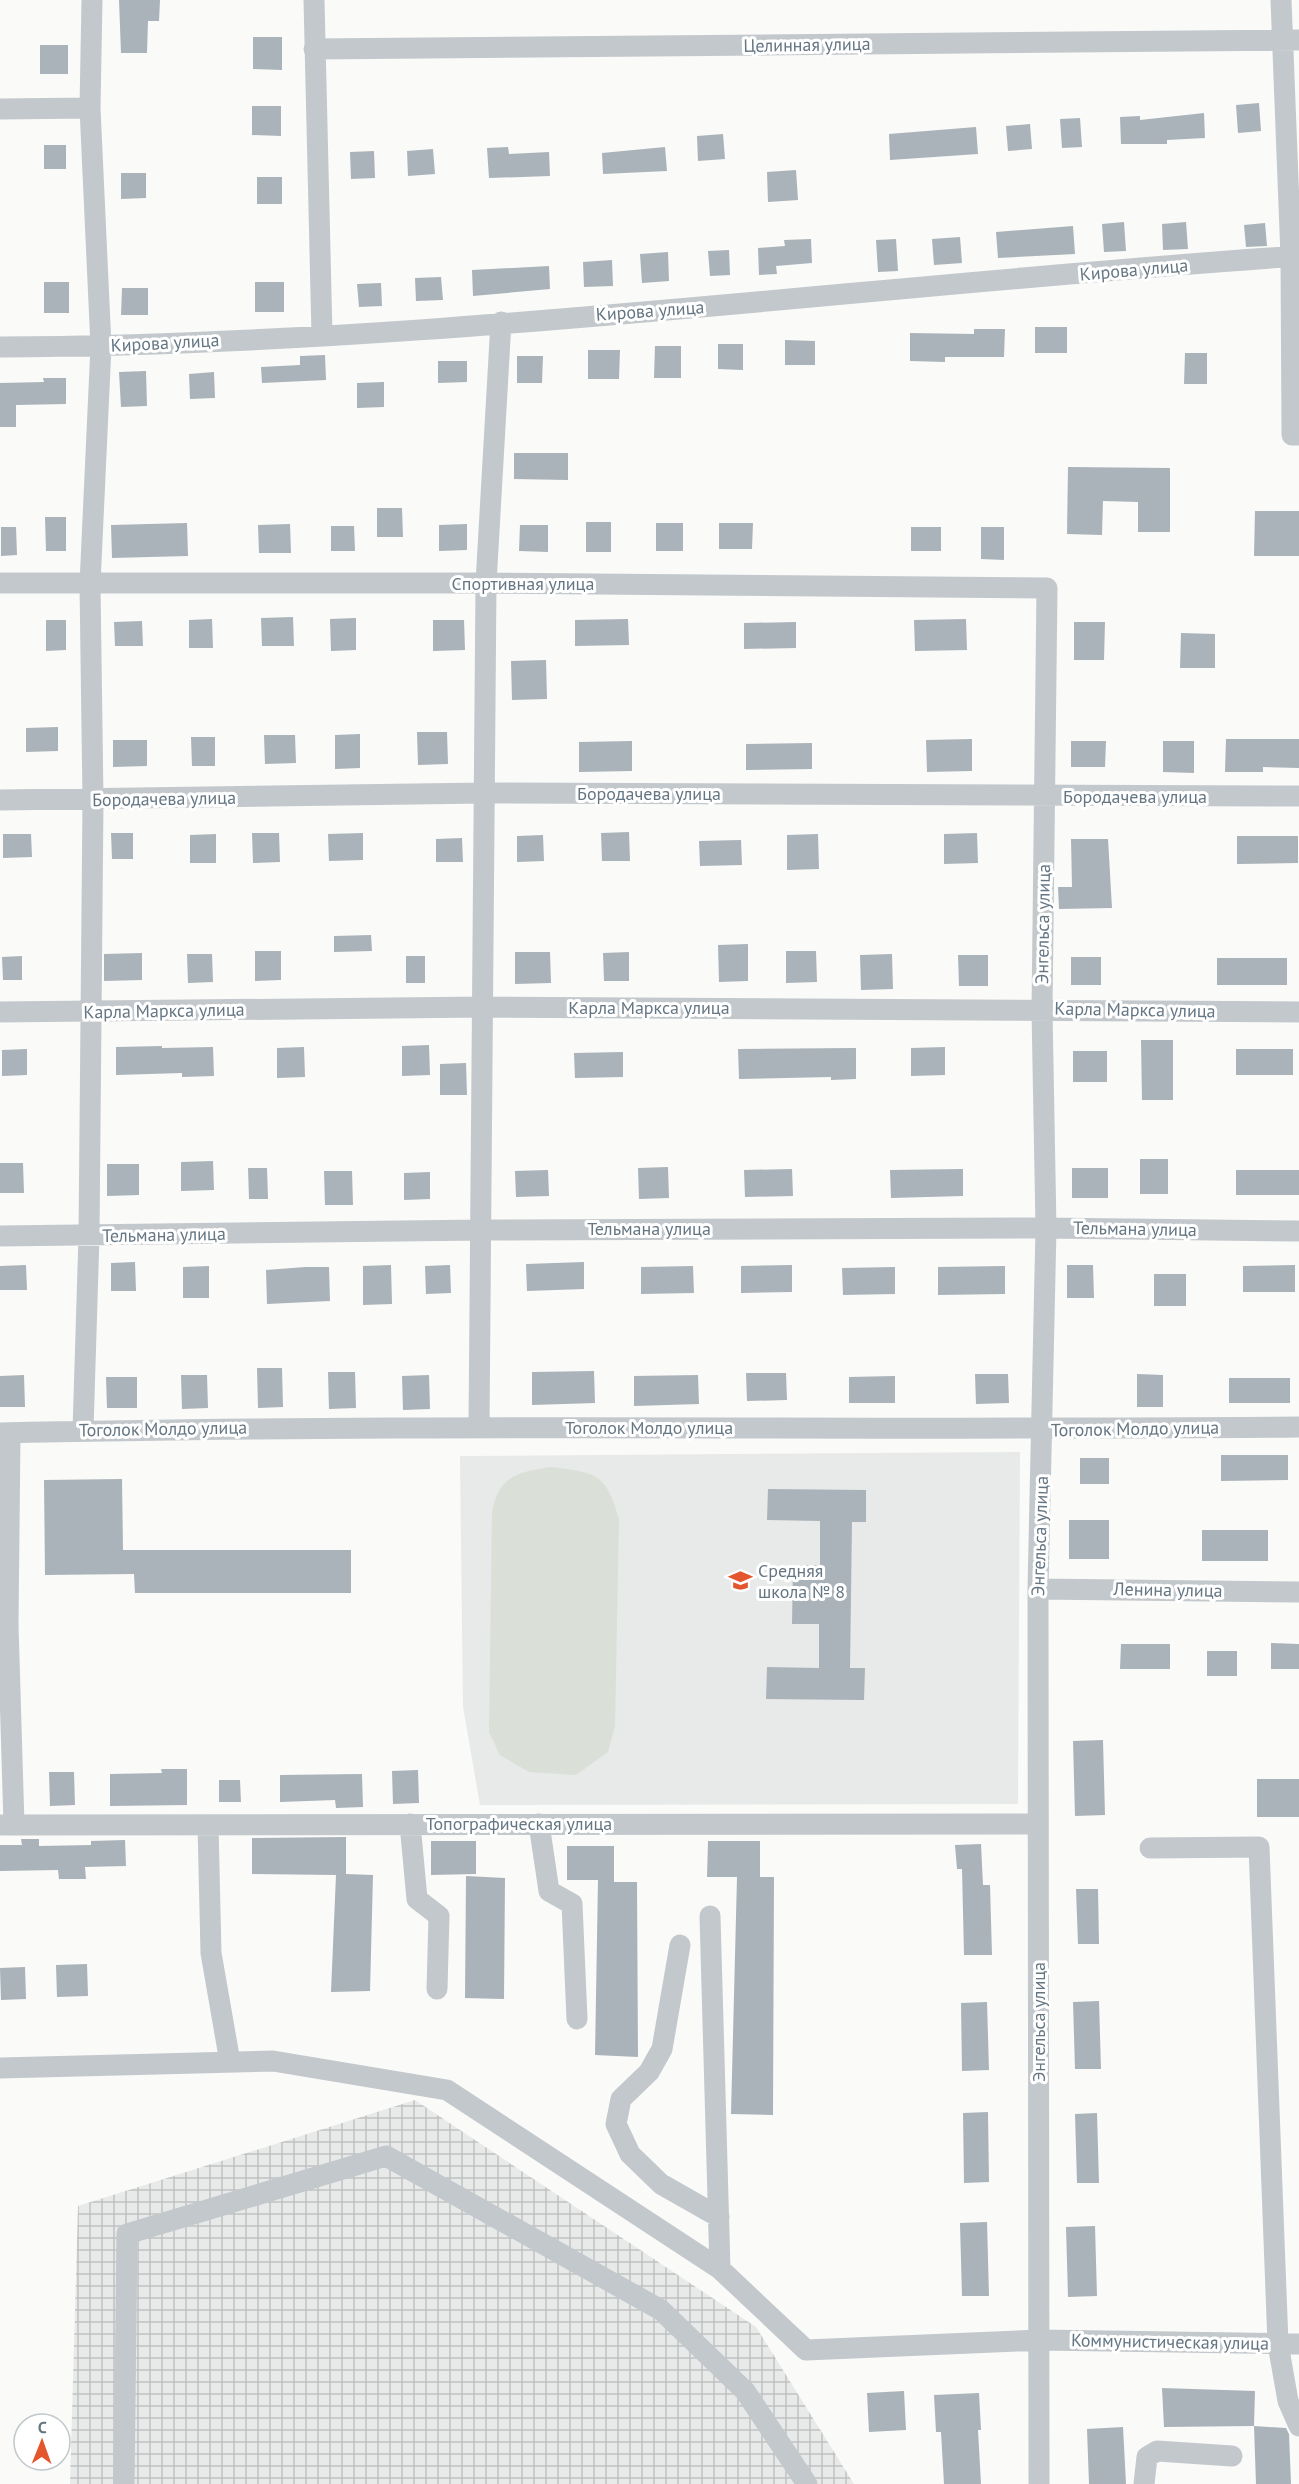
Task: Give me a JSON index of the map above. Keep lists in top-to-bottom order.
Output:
{
  "streets": {
    "street": [
      "Целинная улица",
      "Кирова улица",
      "Спортивная улица",
      "Бородачева улица",
      "Энгельса улица",
      "Карла Маркса улица",
      "Тельмана улица",
      "Тоголок Молдо улица",
      "Ленина улица",
      "Топографическая улица",
      "Коммунистическая улица"
    ]
  },
  "crossings": [
    ["Спортивная улица", "Энгельса улица"],
    ["Бородачева улица", "Энгельса улица"],
    ["Энгельса улица", "Карла Маркса улица"],
    ["Энгельса улица", "Тельмана улица"],
    ["Энгельса улица", "Тоголок Молдо улица"],
    ["Энгельса улица", "Ленина улица"],
    ["Энгельса улица", "Топографическая улица"],
    ["Энгельса улица", "Коммунистическая улица"]
  ],
  "places": {
    "school or university": ["Средняя школа № 8"]
  },
  "north": "top"
}
